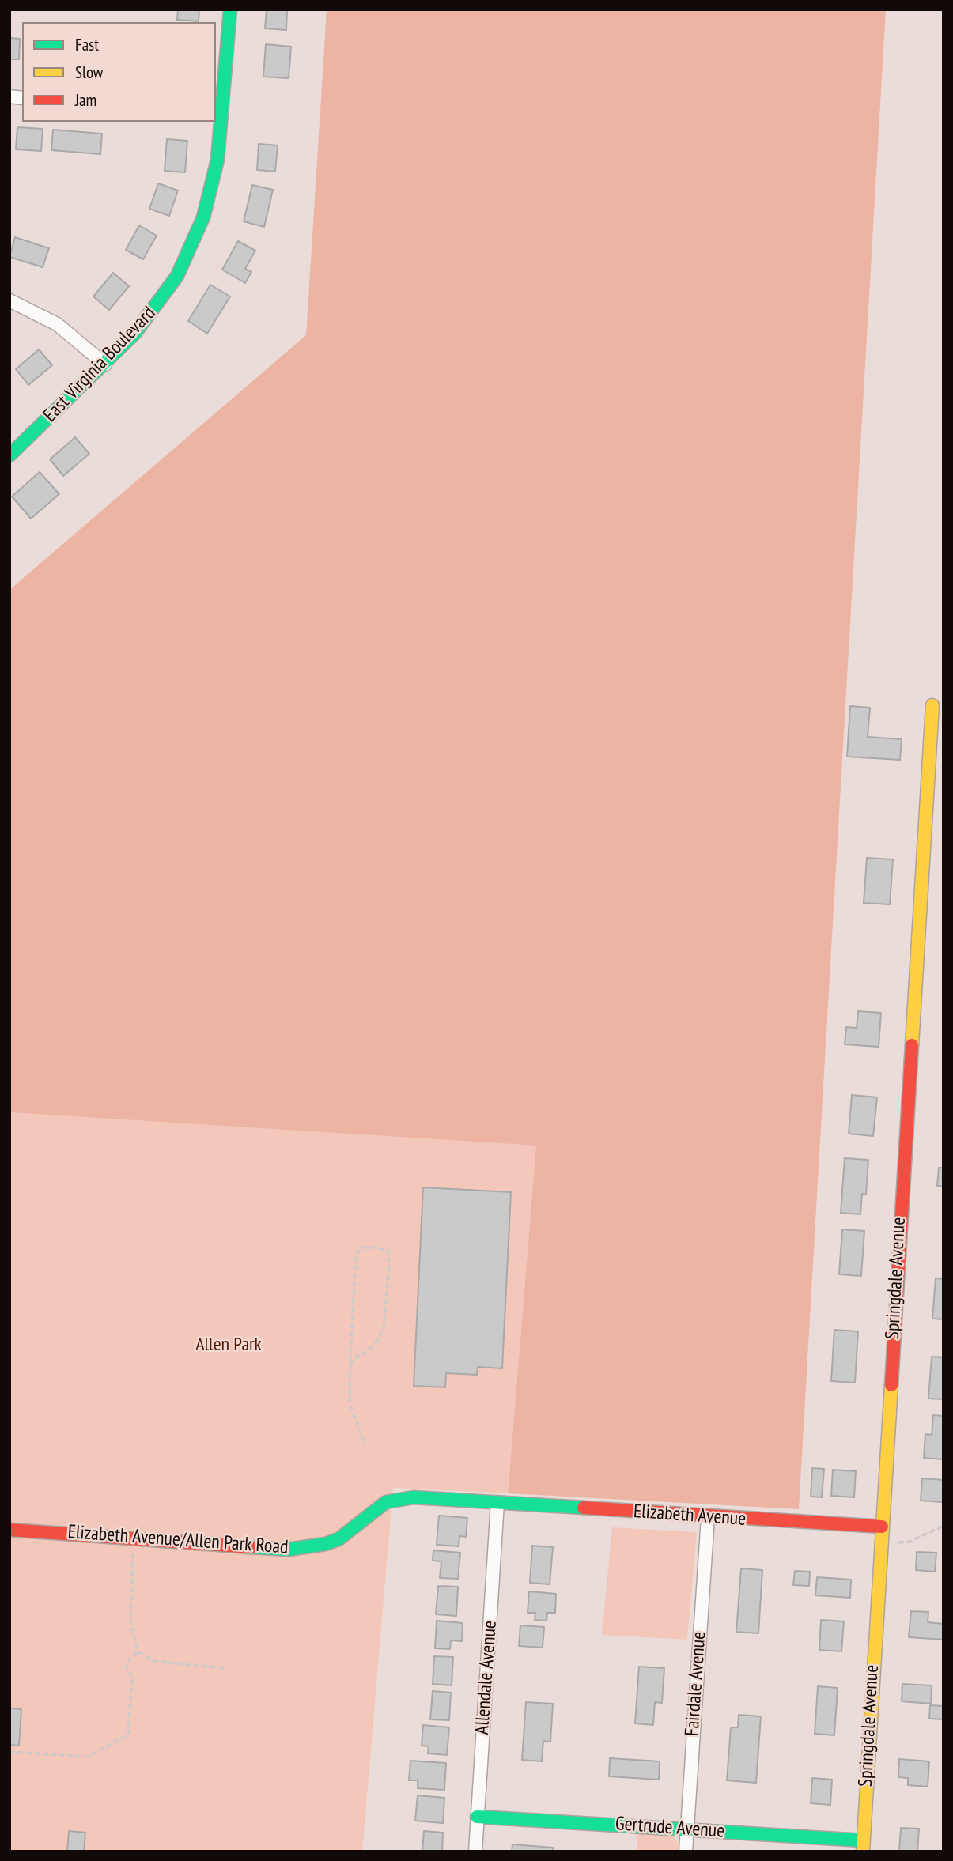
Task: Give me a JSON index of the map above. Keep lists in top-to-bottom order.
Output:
{
  "streets": {
    "street": [
      "East Virginia Boulevard",
      "Springdale Avenue",
      "Elizabeth Avenue",
      "Elizabeth Avenue/Allen Park Road",
      "Allendale Avenue",
      "Fairdale Avenue",
      "Gertrude Avenue"
    ]
  },
  "crossings": [
    ["Springdale Avenue", "Elizabeth Avenue"],
    ["Springdale Avenue", "Gertrude Avenue"],
    ["Elizabeth Avenue", "Elizabeth Avenue/Allen Park Road"],
    ["Elizabeth Avenue", "Allendale Avenue"],
    ["Elizabeth Avenue", "Fairdale Avenue"],
    ["Elizabeth Avenue/Allen Park Road", "Allendale Avenue"],
    ["Allendale Avenue", "Gertrude Avenue"],
    ["Fairdale Avenue", "Gertrude Avenue"]
  ],
  "parks": ["Allen Park"],
  "legend": ["Fast", "Slow", "Jam"]
}
